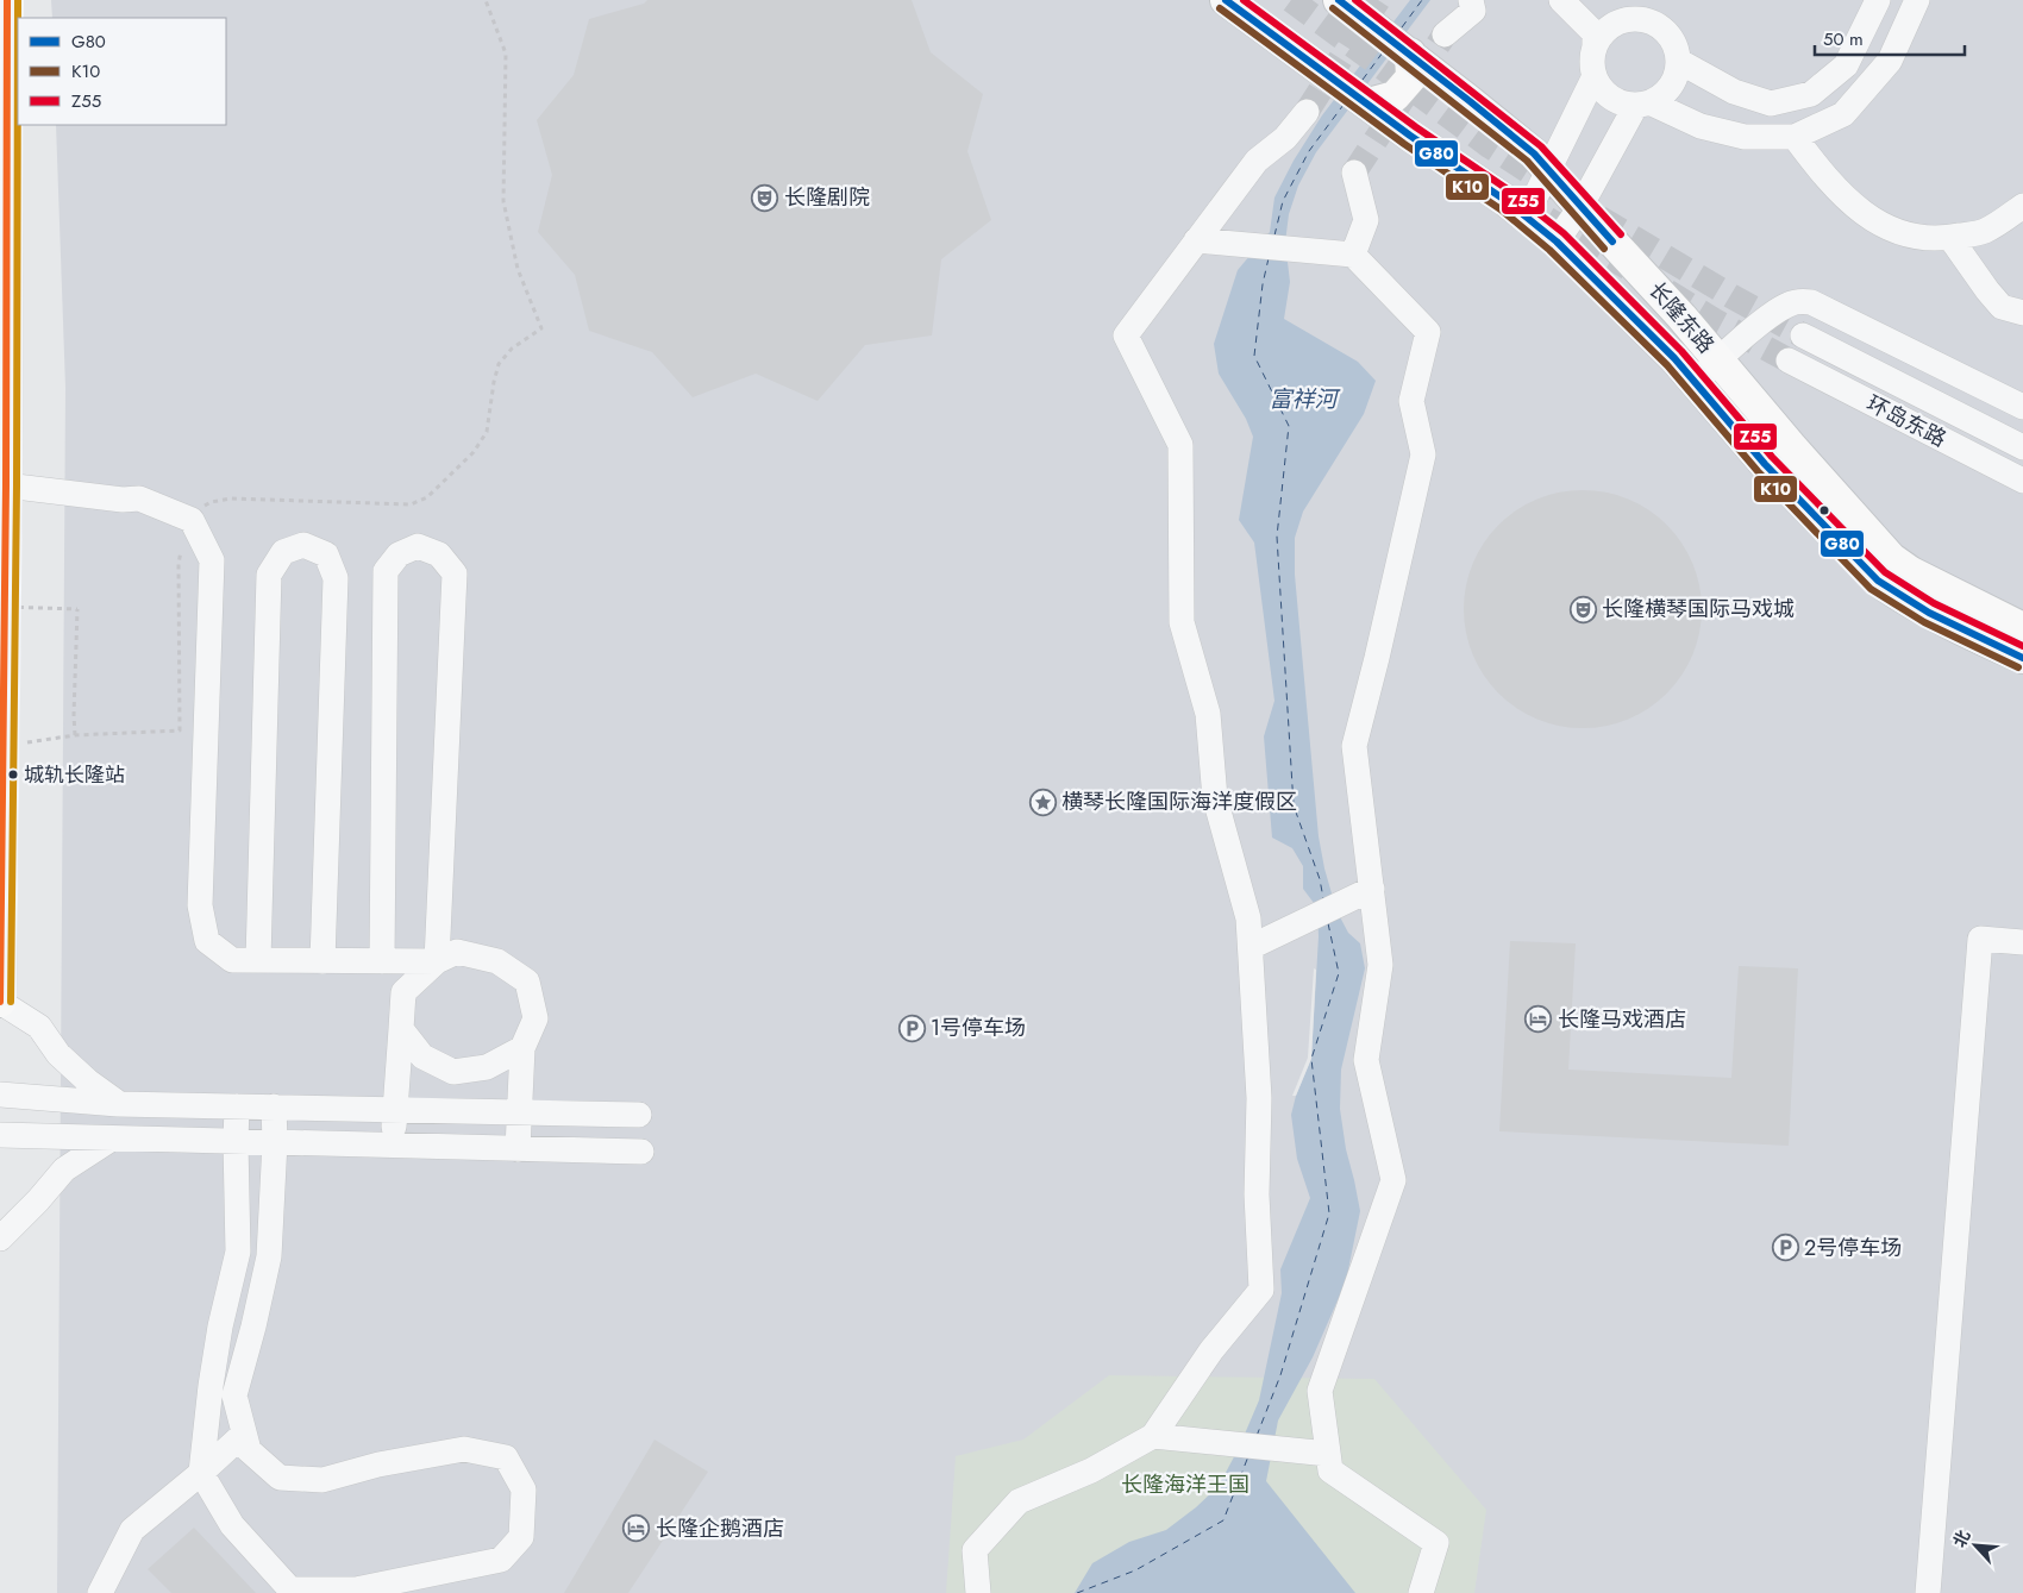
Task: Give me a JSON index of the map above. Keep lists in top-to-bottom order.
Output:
{
  "streets": {
    "main road": ["长隆东路"],
    "street": ["环岛东路"]
  },
  "water": ["富祥河"],
  "parks": ["长隆海洋王国"],
  "places": {
    "theatre": ["长隆剧院", "长隆横琴国际马戏城"],
    "other": ["城轨长隆站"],
    "place": ["横琴长隆国际海洋度假区"],
    "hotel": ["长隆马戏酒店", "长隆企鹅酒店"],
    "parking": ["1号停车场", "2号停车场"]
  },
  "lines": ["transit line G80", "transit line Z55", "transit line K10"],
  "legend": ["G80", "K10", "Z55"],
  "scale_bar": "50 m",
  "north": "top left"
}
